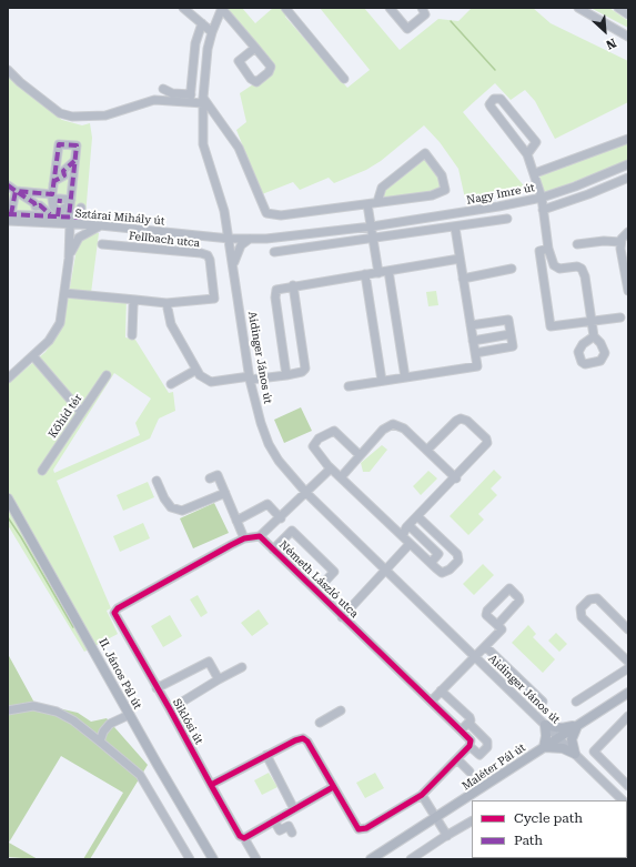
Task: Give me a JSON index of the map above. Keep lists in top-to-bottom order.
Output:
{
  "streets": {
    "main road": ["II. János Pál út", "Maléter Pál út"],
    "street": [
      "Nagy Imre út",
      "Sztárai Mihály út",
      "Fellbach utca",
      "Aidinger János út",
      "Kőhíd tér",
      "Németh László utca",
      "Siklósi út"
    ]
  },
  "crossings": [
    ["Nagy Imre út", "Sztárai Mihály út"],
    ["Nagy Imre út", "Aidinger János út"],
    ["Sztárai Mihály út", "Aidinger János út"],
    ["Aidinger János út", "Maléter Pál út"]
  ],
  "legend": ["Cycle path", "Path"],
  "north": "bottom right"
}
